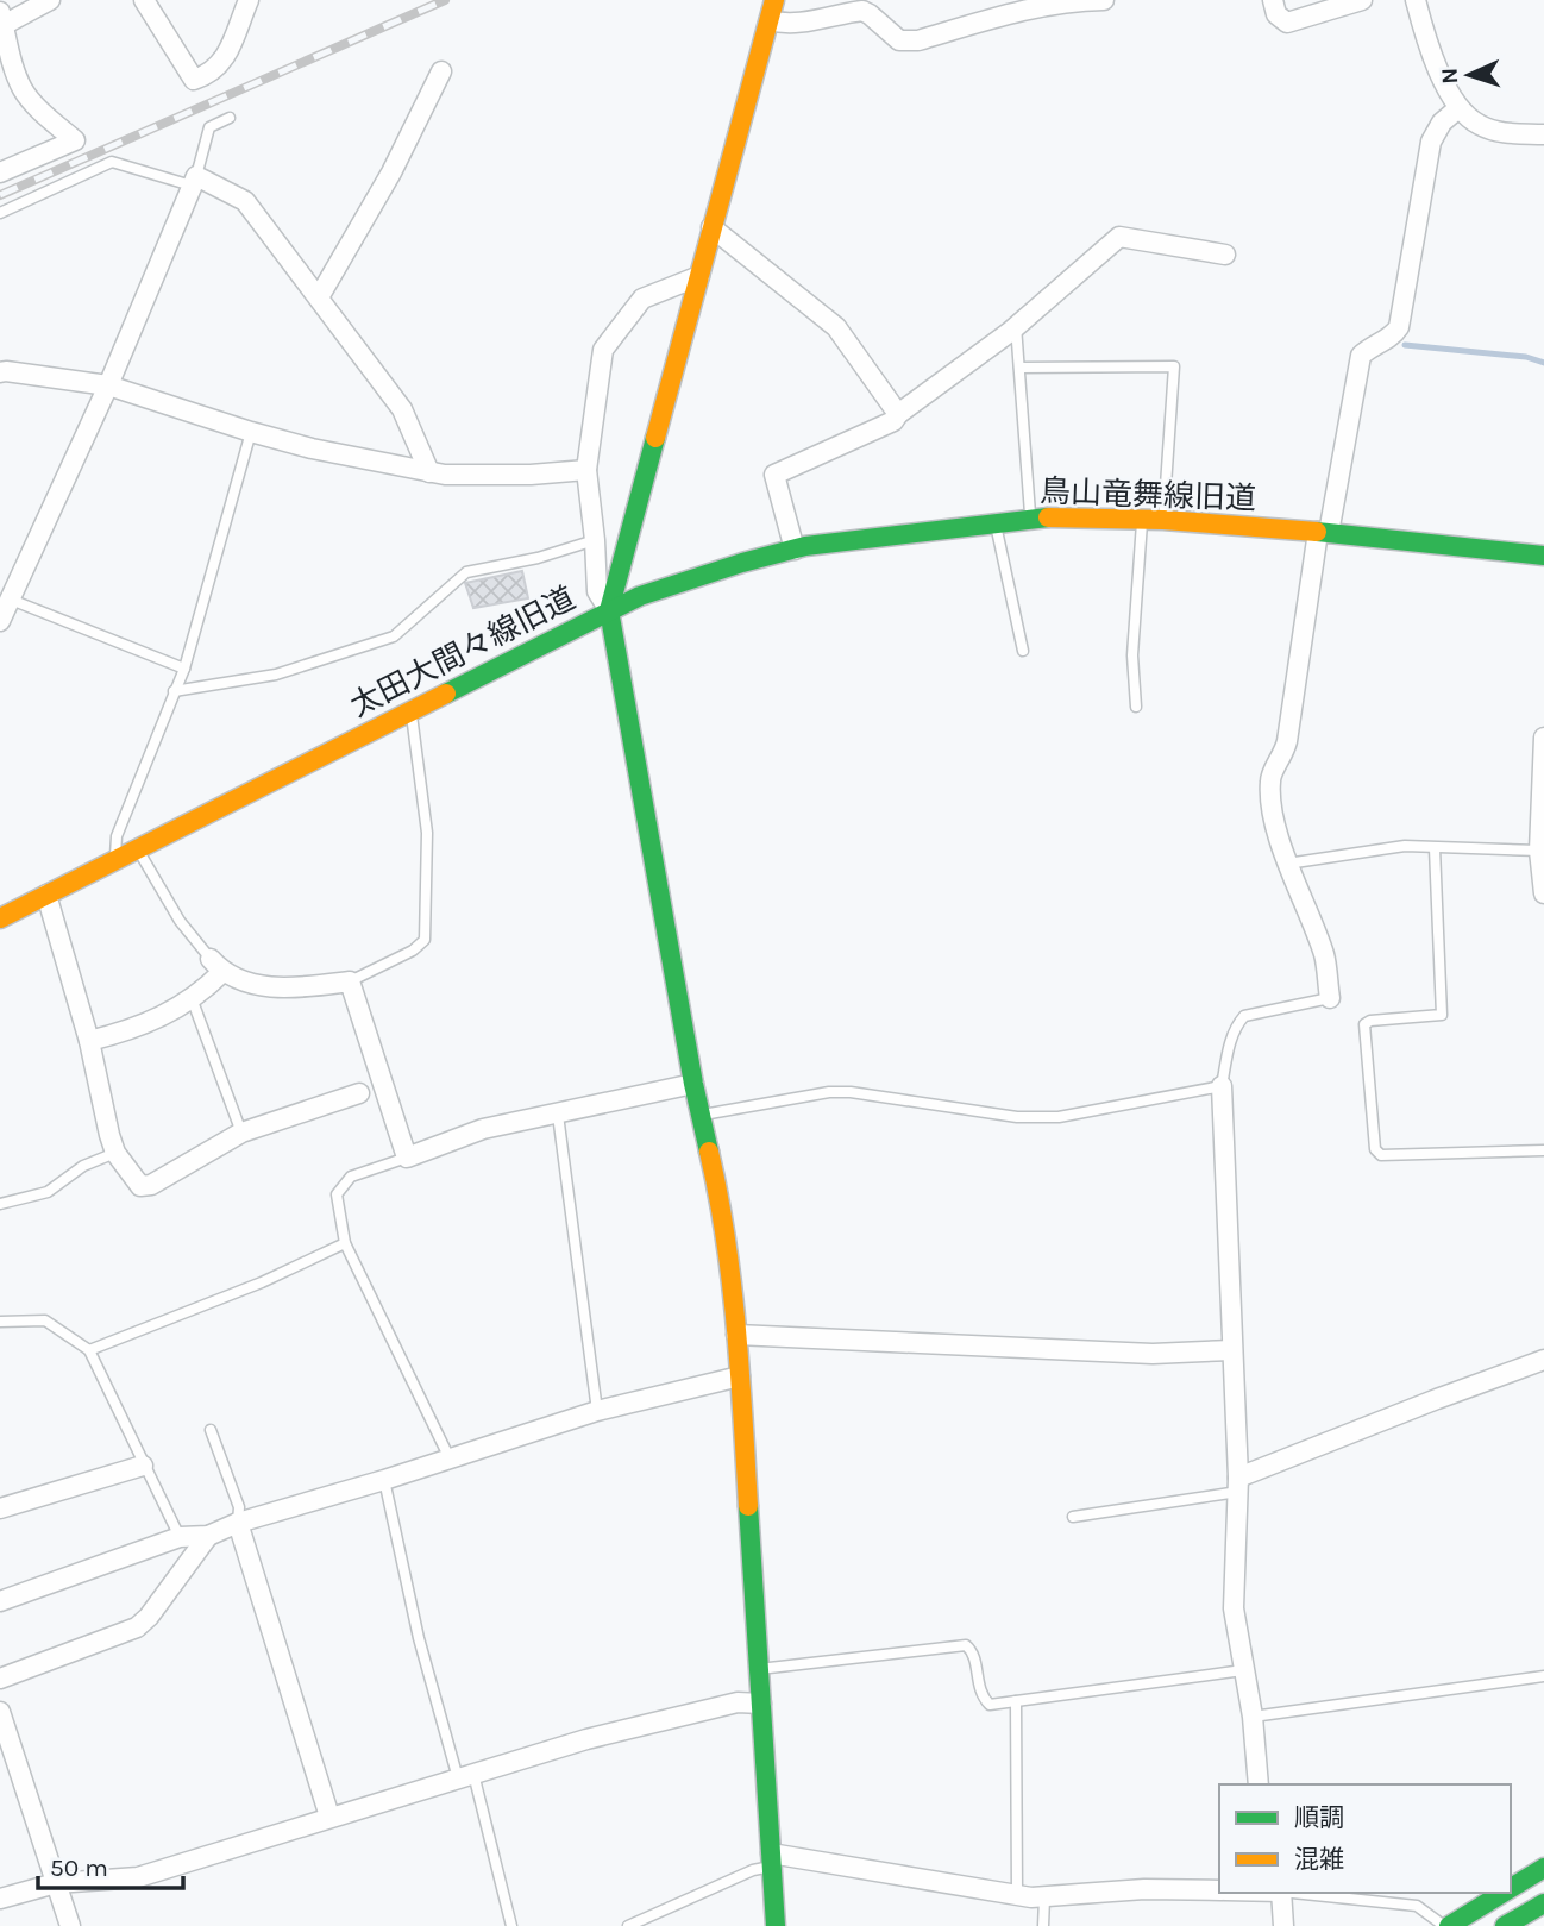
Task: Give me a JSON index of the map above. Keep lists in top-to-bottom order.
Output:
{
  "streets": {
    "street": ["鳥山竜舞線旧道", "太田大間々線旧道"]
  },
  "crossings": [
    ["鳥山竜舞線旧道", "太田大間々線旧道"]
  ],
  "legend": ["順調", "混雑"],
  "scale_bar": "50 m",
  "north": "left"
}
